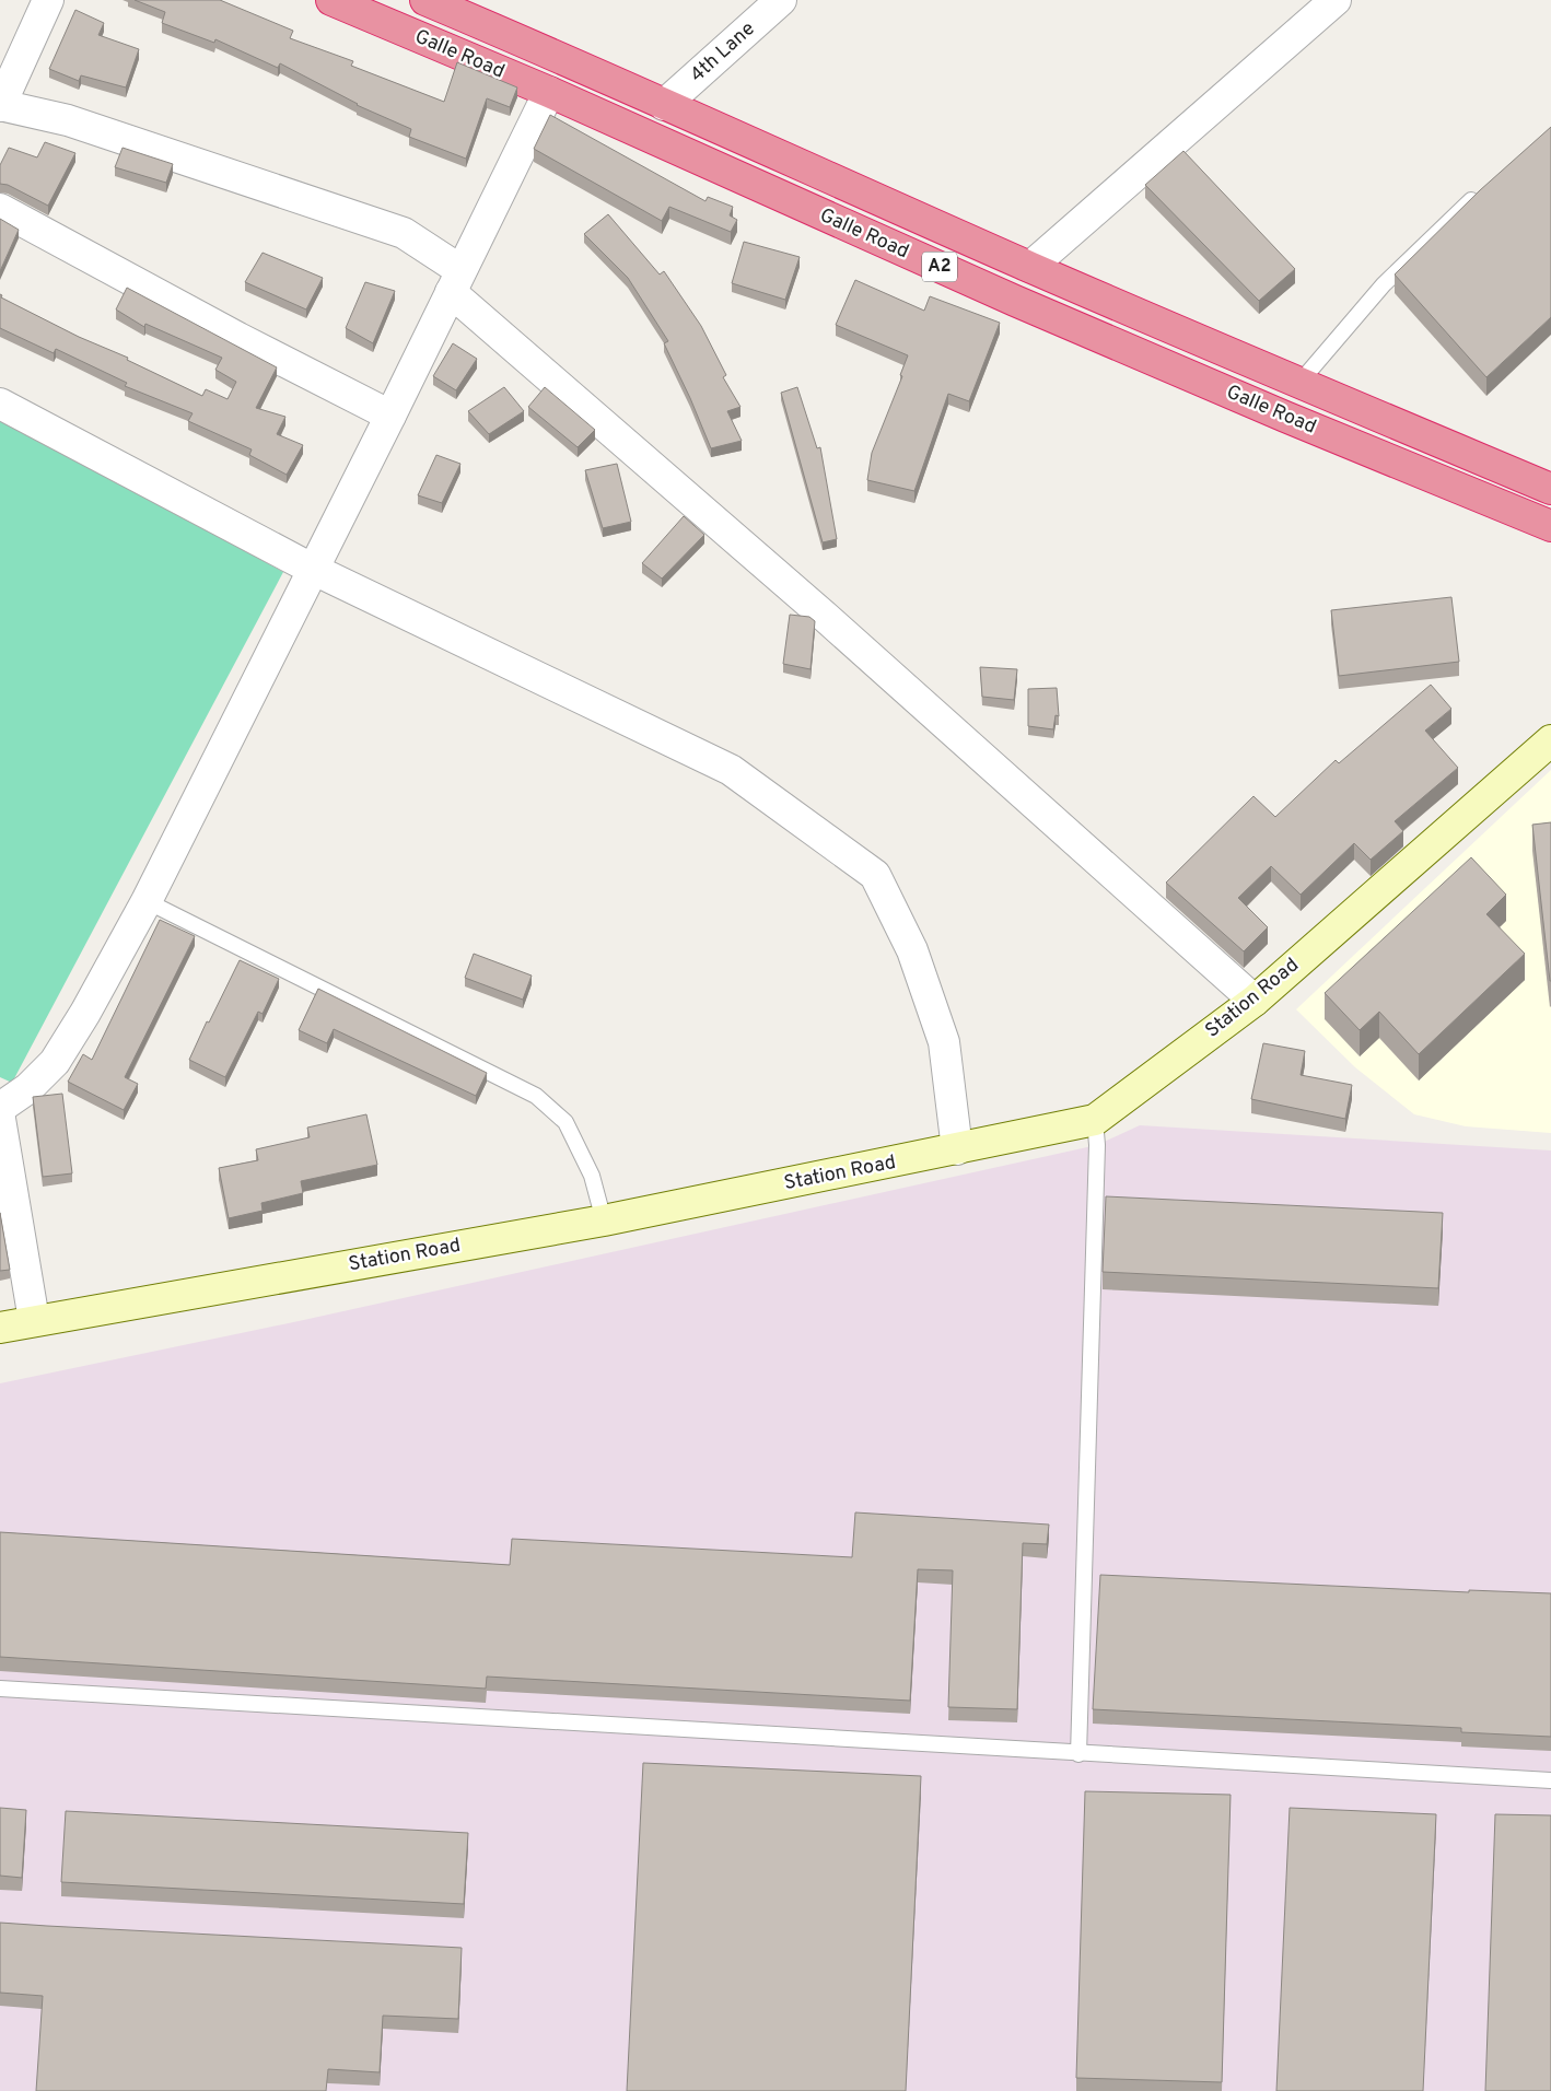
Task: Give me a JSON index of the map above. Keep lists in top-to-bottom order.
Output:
{
  "streets": {
    "highway": ["Galle Road", "A2"],
    "street": ["4th Lane", "Station Road"]
  },
  "crossings": [
    ["4th Lane", "Galle Road"]
  ]
}
